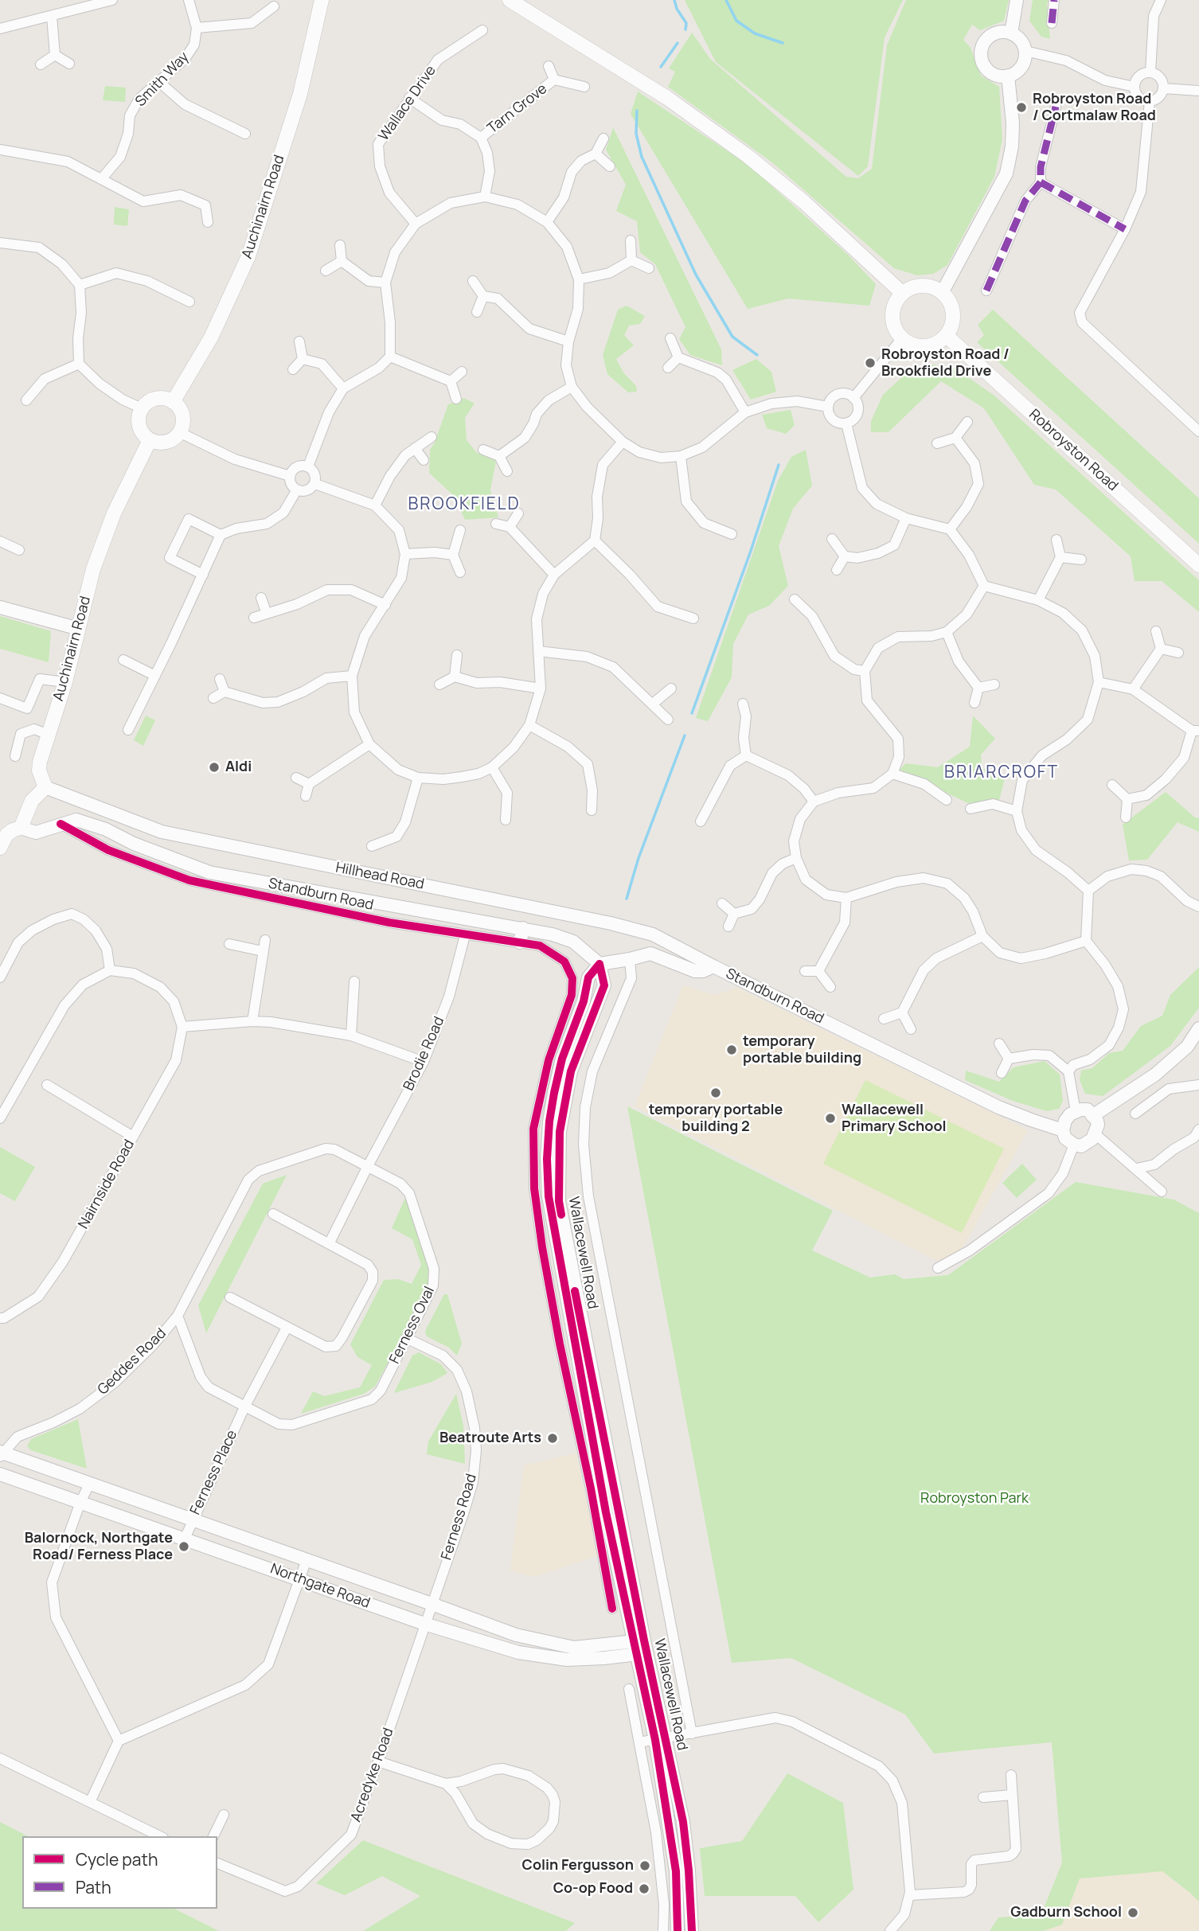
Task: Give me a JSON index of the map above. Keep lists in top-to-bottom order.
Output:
{
  "streets": {
    "main road": ["Auchinairn Road", "Robroyston Road"],
    "street": [
      "Smith Way",
      "Wallace Drive",
      "Tarn Grove",
      "Hillhead Road",
      "Standburn Road",
      "Brodie Road",
      "Nairnside Road",
      "Wallacewell Road",
      "Ferness Oval",
      "Geddes Road",
      "Ferness Place",
      "Ferness Road",
      "Northgate Road",
      "Acredyke Road"
    ]
  },
  "crossings": [
    ["Auchinairn Road", "Hillhead Road"],
    ["Hillhead Road", "Standburn Road"],
    ["Standburn Road", "Brodie Road"],
    ["Standburn Road", "Wallacewell Road"],
    ["Brodie Road", "Ferness Oval"],
    ["Wallacewell Road", "Northgate Road"],
    ["Ferness Oval", "Geddes Road"],
    ["Ferness Oval", "Ferness Place"],
    ["Ferness Oval", "Ferness Road"],
    ["Geddes Road", "Northgate Road"],
    ["Ferness Place", "Northgate Road"],
    ["Ferness Road", "Northgate Road"],
    ["Ferness Road", "Acredyke Road"],
    ["Northgate Road", "Acredyke Road"]
  ],
  "districts": ["BROOKFIELD", "BRIARCROFT"],
  "parks": ["Robroyston Park"],
  "places": [
    "Robroyston Road / Cortmalaw Road",
    "Robroyston Road / Brookfield Drive",
    "Aldi",
    "temporary portable building",
    "temporary portable building 2",
    "Wallacewell Primary School",
    "Beatroute Arts",
    "Balornock, Northgate Road/ Ferness Place",
    "Colin Fergusson",
    "Co-op Food",
    "Gadburn School"
  ],
  "legend": ["Cycle path", "Path"]
}
